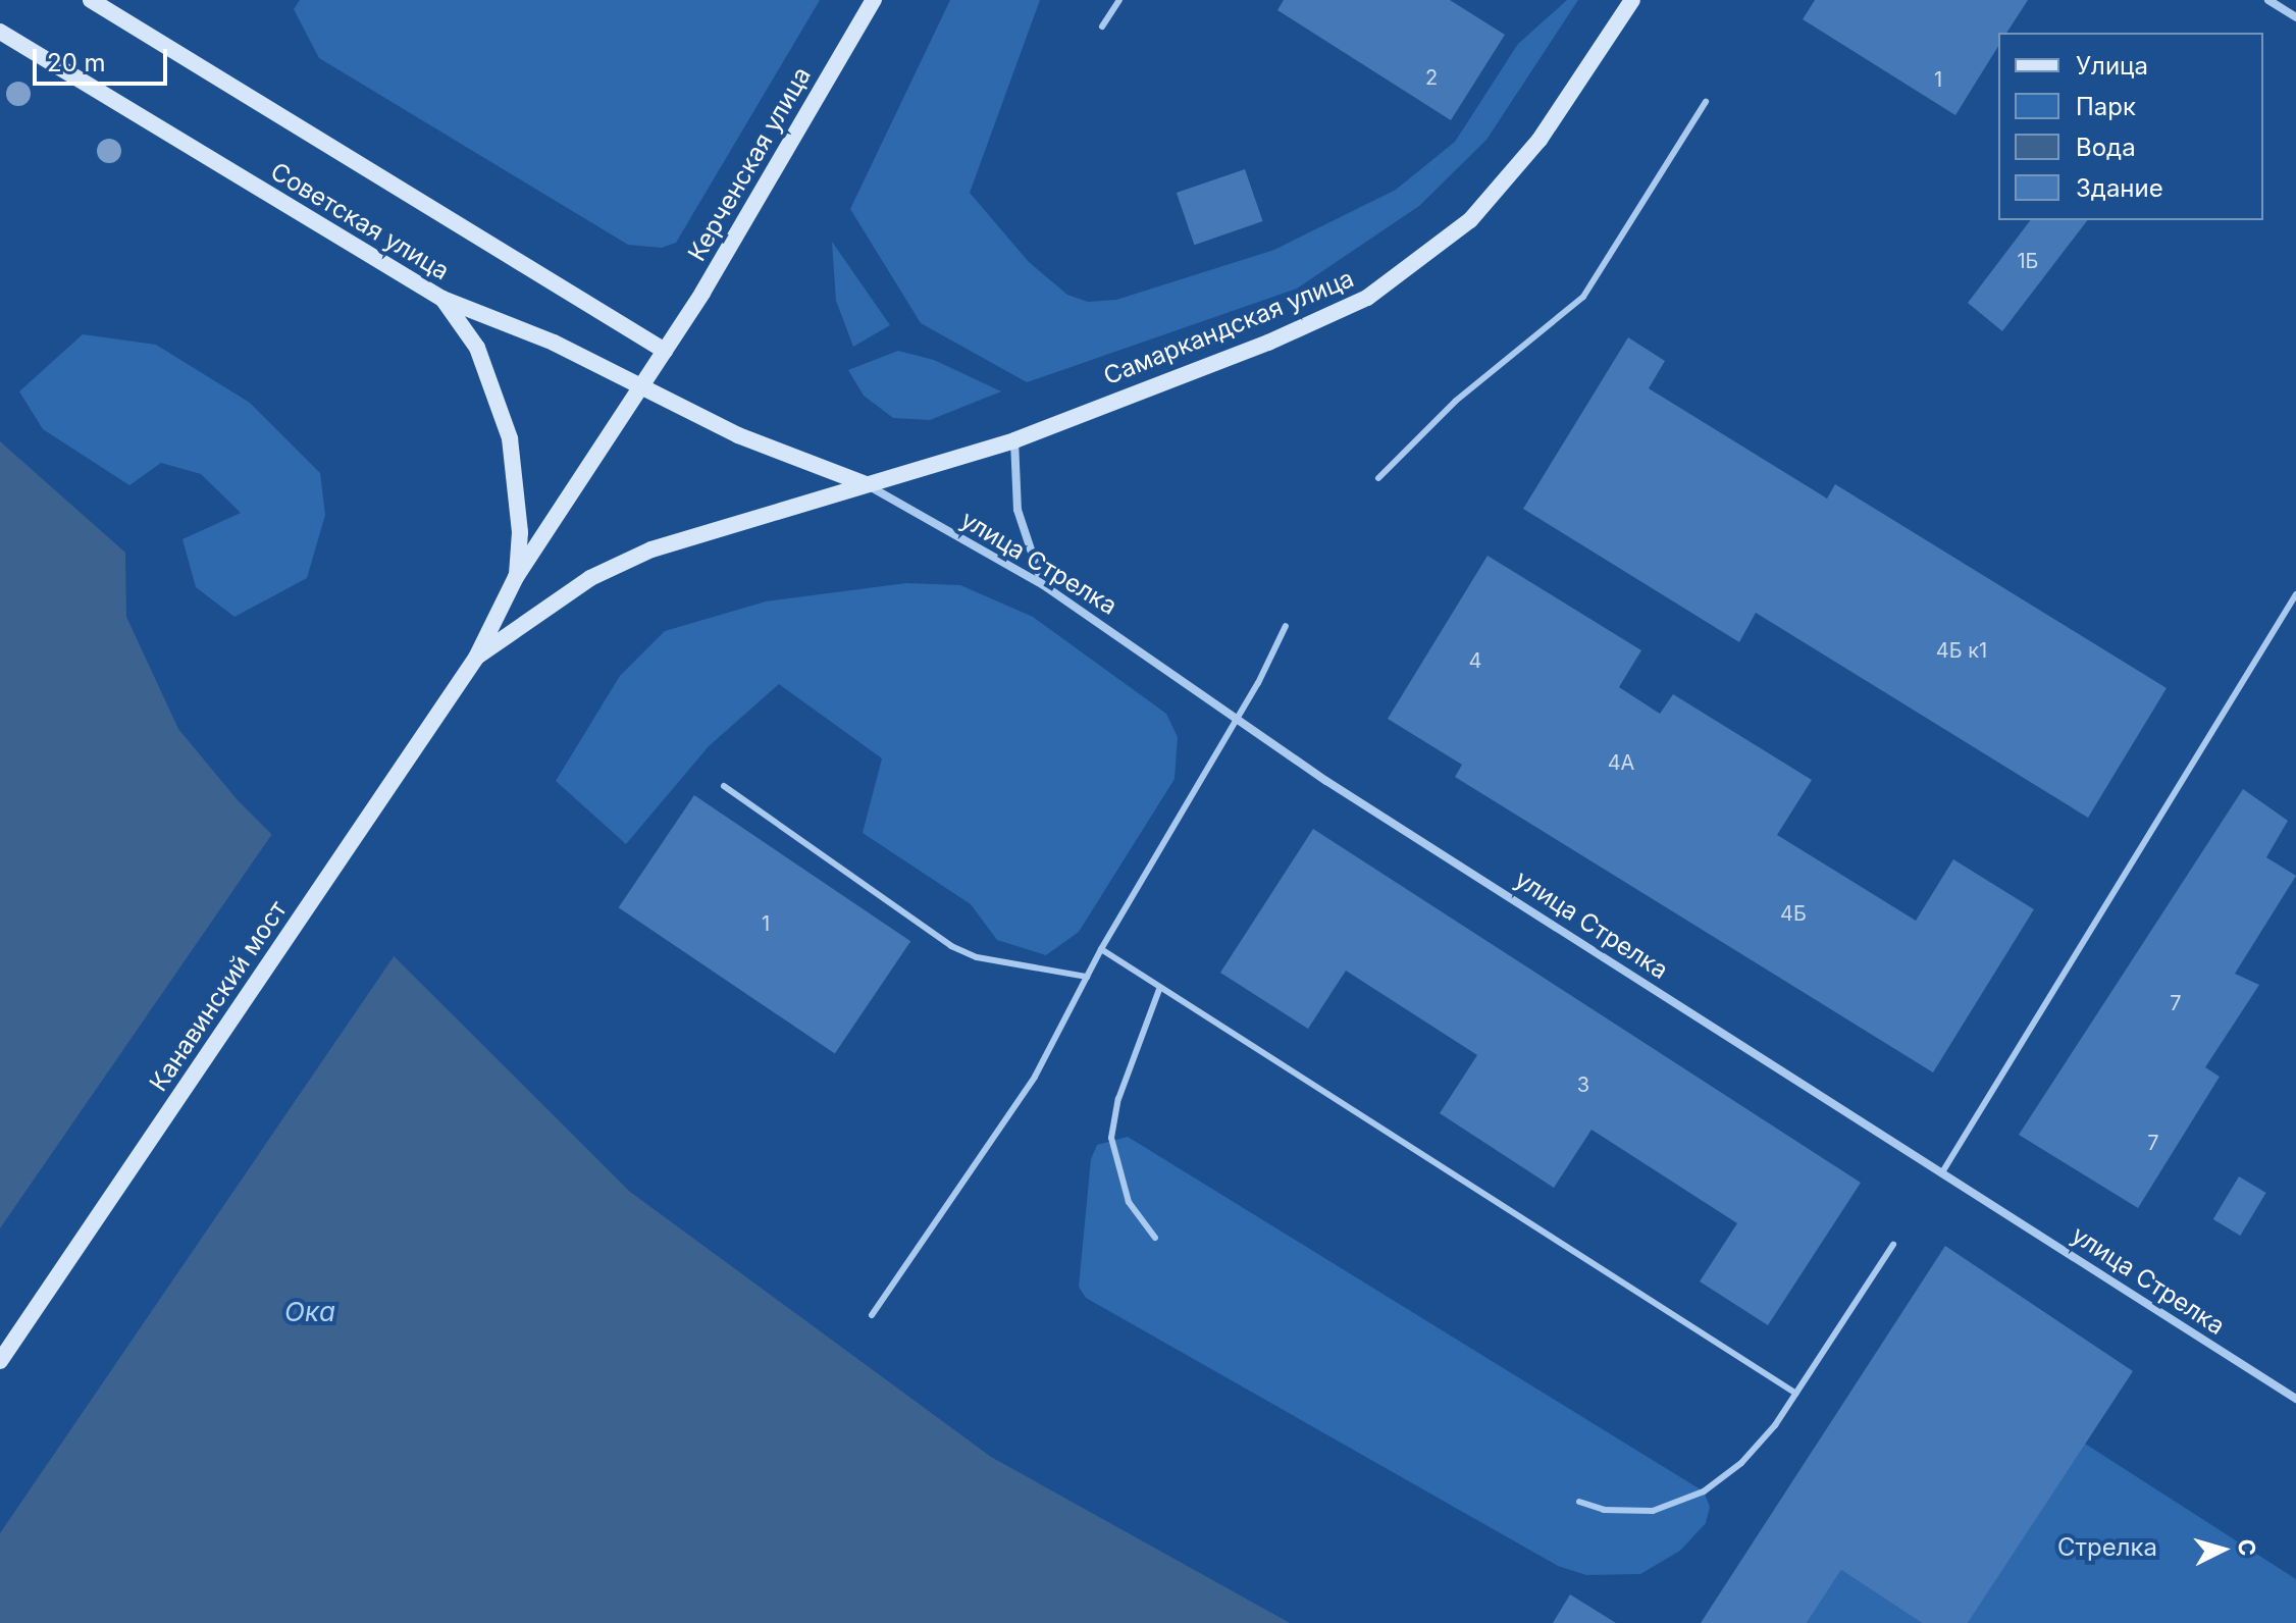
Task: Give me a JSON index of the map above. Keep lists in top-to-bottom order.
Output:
{
  "streets": {
    "main road": [
      "Керченская улица",
      "Советская улица",
      "Самаркандская улица",
      "Канавинский мост"
    ],
    "street": ["улица Стрелка"]
  },
  "crossings": [
    ["Керченская улица", "Советская улица"],
    ["Самаркандская улица", "улица Стрелка"],
    ["Самаркандская улица", "Канавинский мост"]
  ],
  "water": ["Ока"],
  "parks": ["Стрелка"],
  "house_numbers": [
    "2",
    "1",
    "1Б",
    "4Б к1",
    "4",
    "4А",
    "4Б",
    "1",
    "7",
    "3",
    "7"
  ],
  "legend": [
    "Улица",
    "Парк",
    "Вода",
    "Здание"
  ],
  "scale_bar": "20 m",
  "north": "right"
}
